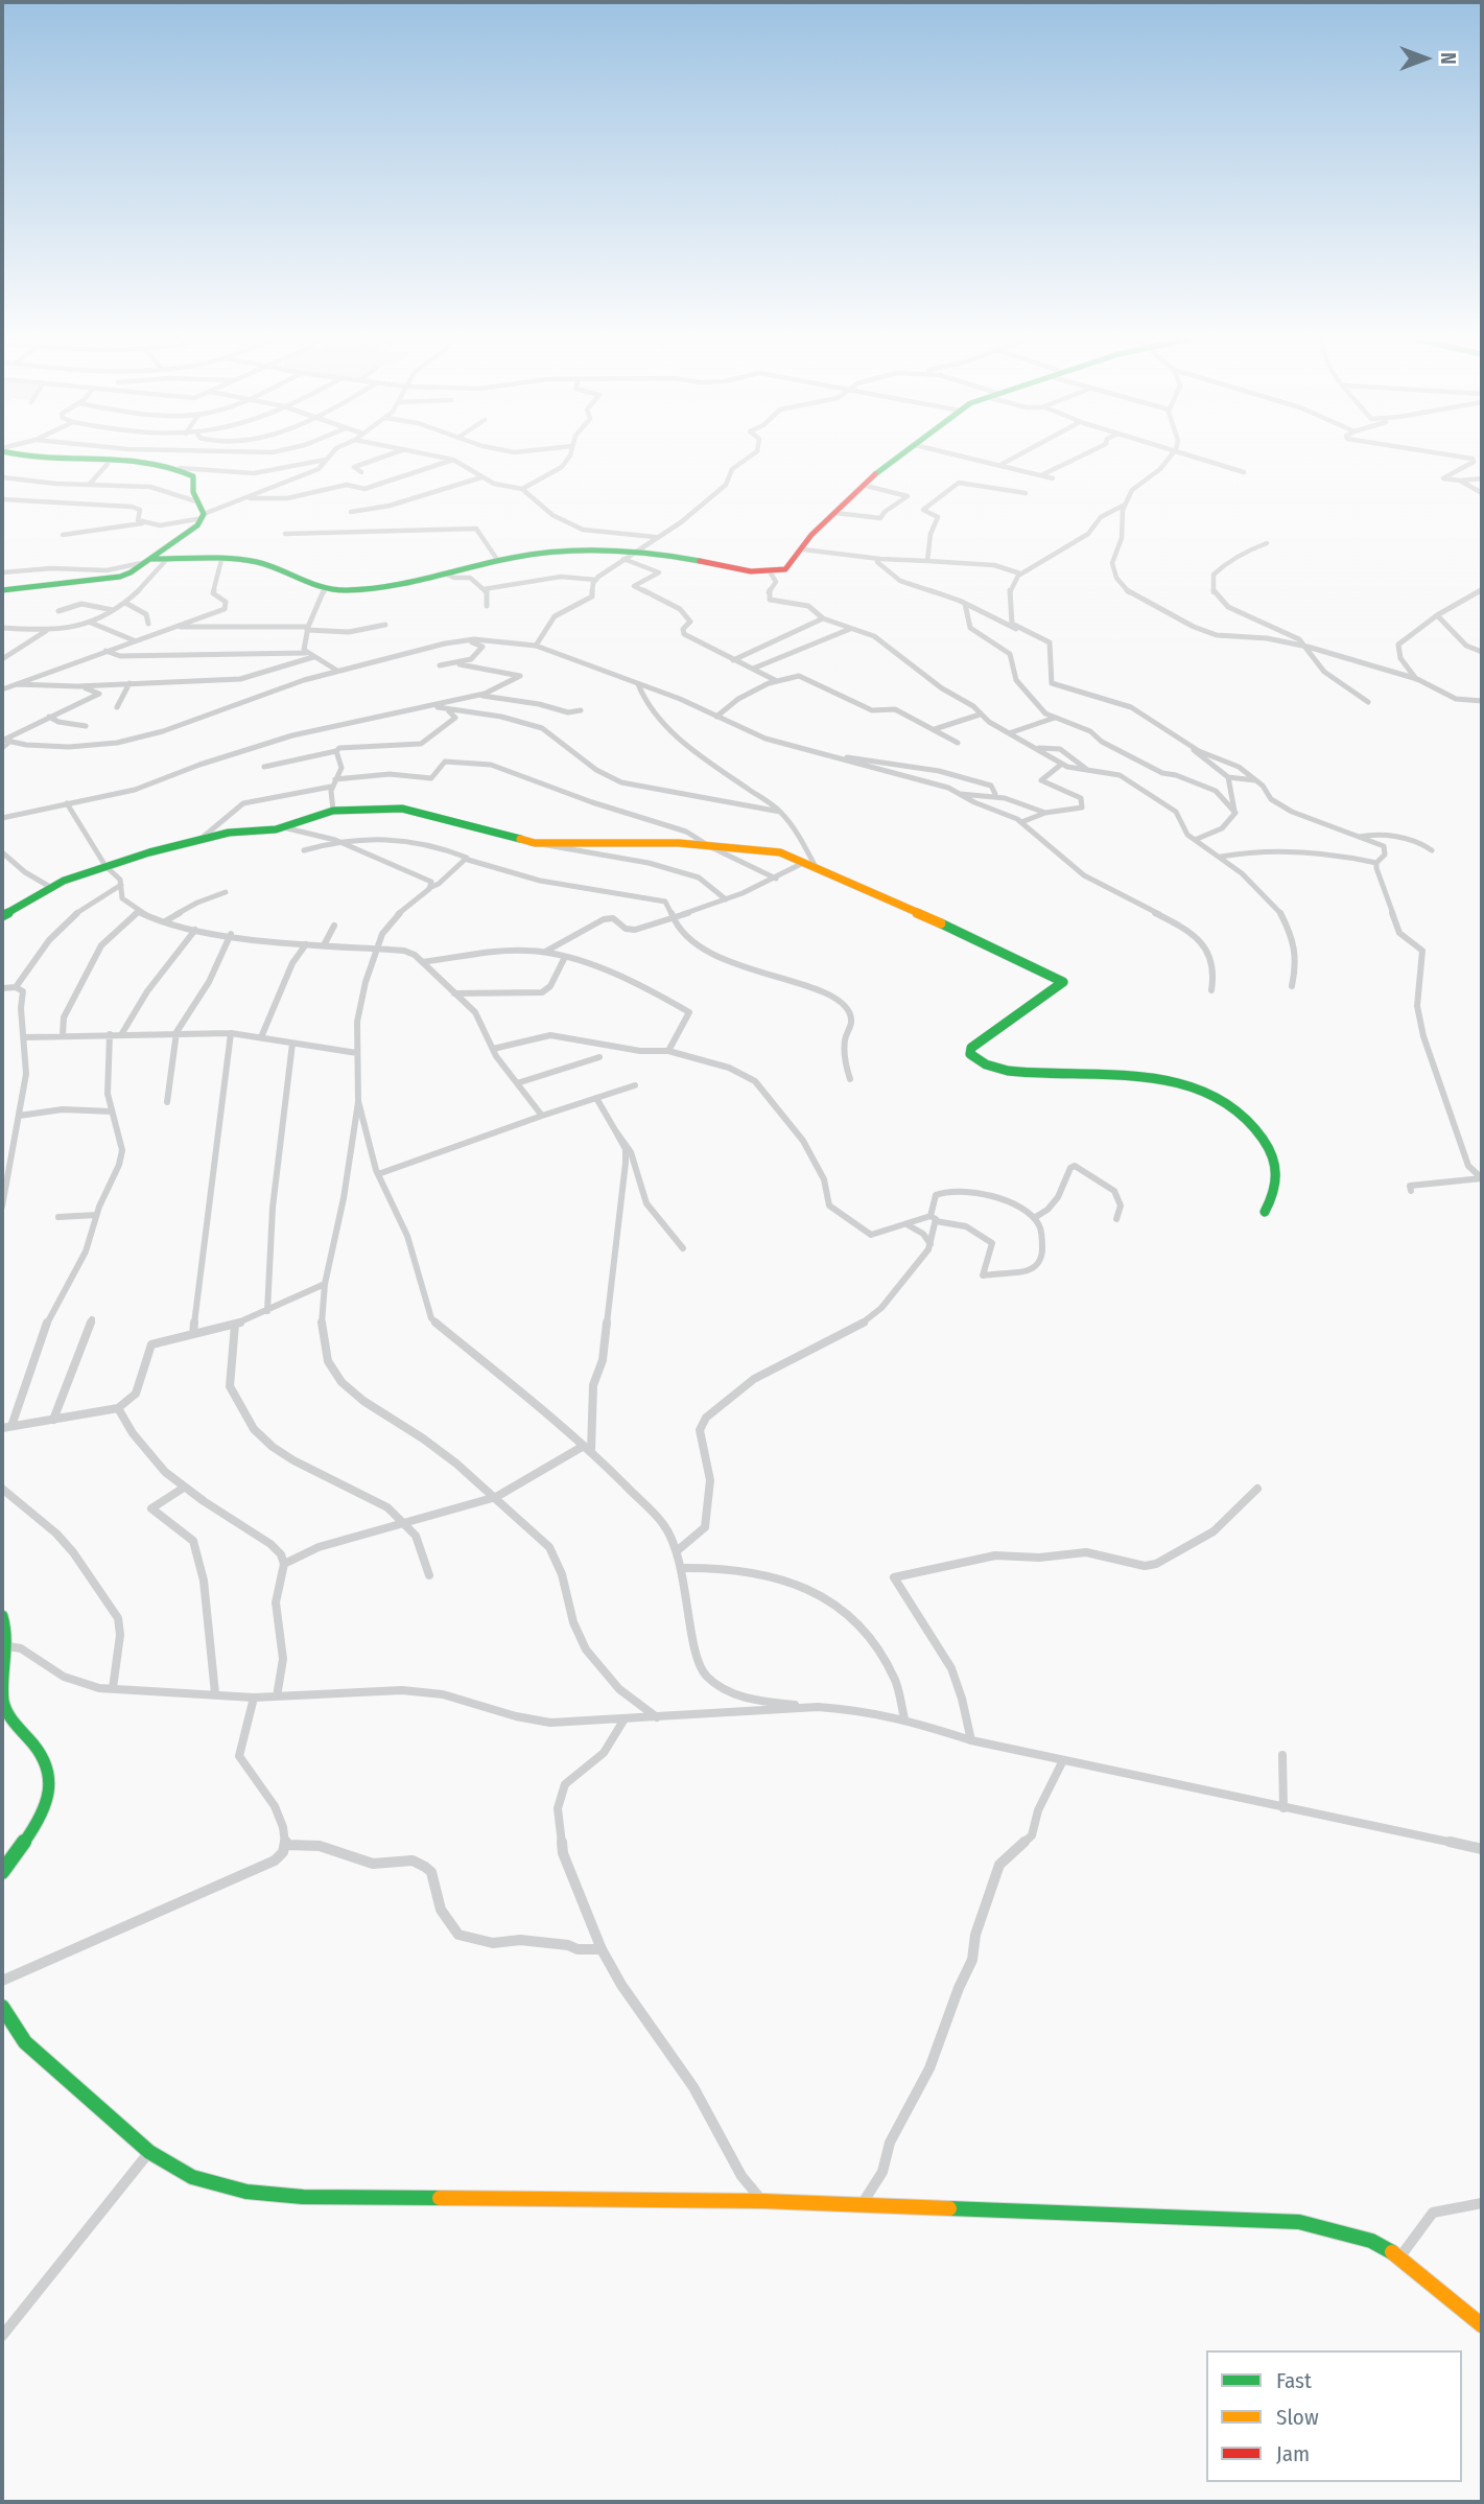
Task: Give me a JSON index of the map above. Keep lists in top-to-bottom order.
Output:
{
  "legend": ["Fast", "Slow", "Jam"],
  "north": "right"
}
